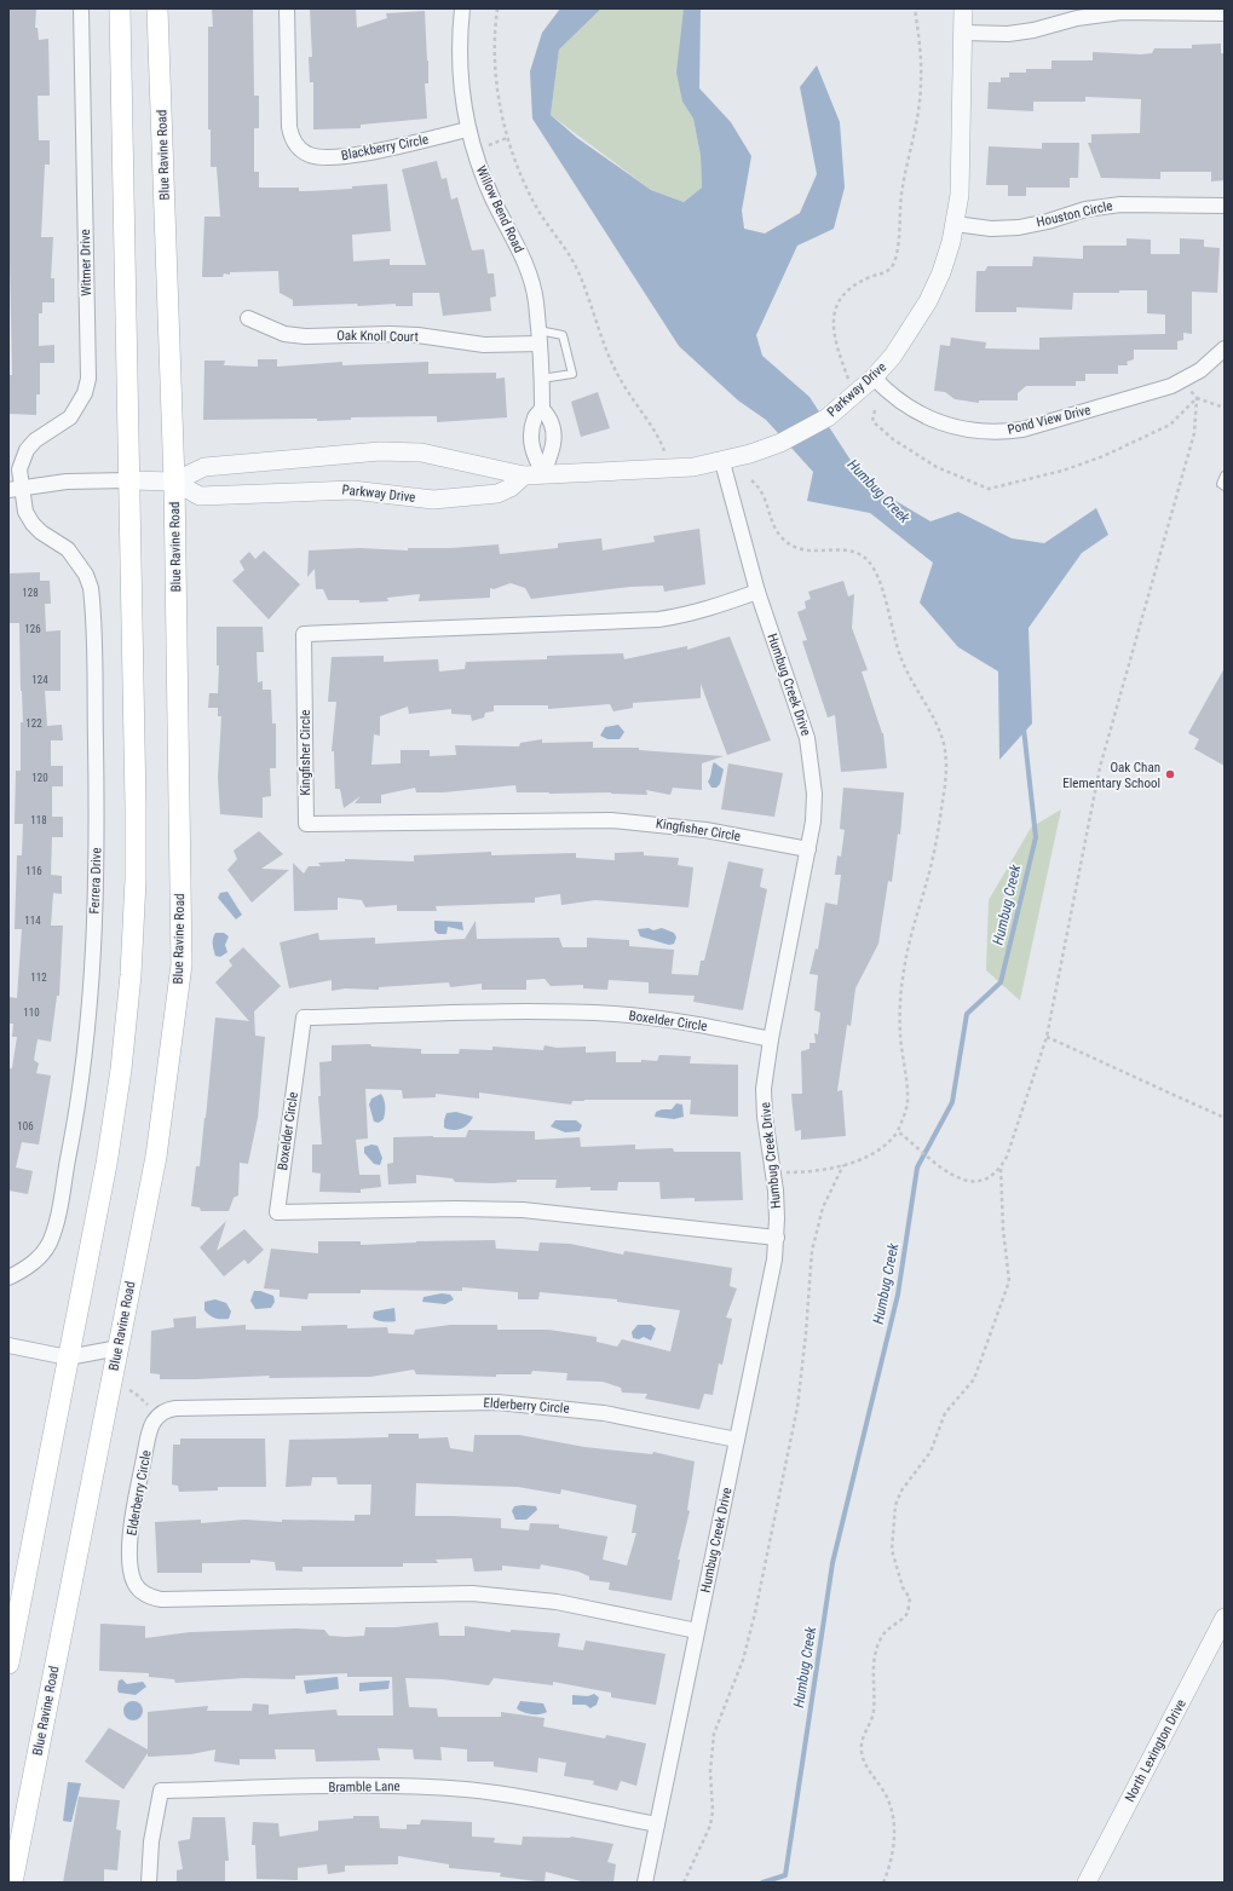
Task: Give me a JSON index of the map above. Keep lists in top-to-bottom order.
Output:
{
  "streets": {
    "main road": ["Blue Ravine Road"],
    "street": [
      "Blackberry Circle",
      "Willow Bend Road",
      "Houston Circle",
      "Witmer Drive",
      "Oak Knoll Court",
      "Parkway Drive",
      "Pond View Drive",
      "Humbug Creek Drive",
      "Kingfisher Circle",
      "Ferrera Drive",
      "Boxelder Circle",
      "Elderberry Circle",
      "North Lexington Drive",
      "Bramble Lane"
    ]
  },
  "crossings": [
    ["Blackberry Circle", "Willow Bend Road"],
    ["Blue Ravine Road", "Parkway Drive"],
    ["Willow Bend Road", "Oak Knoll Court"],
    ["Willow Bend Road", "Parkway Drive"],
    ["Houston Circle", "Parkway Drive"],
    ["Witmer Drive", "Ferrera Drive"],
    ["Parkway Drive", "Pond View Drive"],
    ["Parkway Drive", "Humbug Creek Drive"],
    ["Humbug Creek Drive", "Kingfisher Circle"],
    ["Humbug Creek Drive", "Boxelder Circle"],
    ["Humbug Creek Drive", "Elderberry Circle"],
    ["Humbug Creek Drive", "Bramble Lane"]
  ],
  "water": ["Humbug Creek"],
  "places": ["Oak Chan Elementary School"],
  "house_numbers": [
    "128",
    "126",
    "124",
    "122",
    "120",
    "118",
    "116",
    "114",
    "112",
    "110",
    "106"
  ]
}
